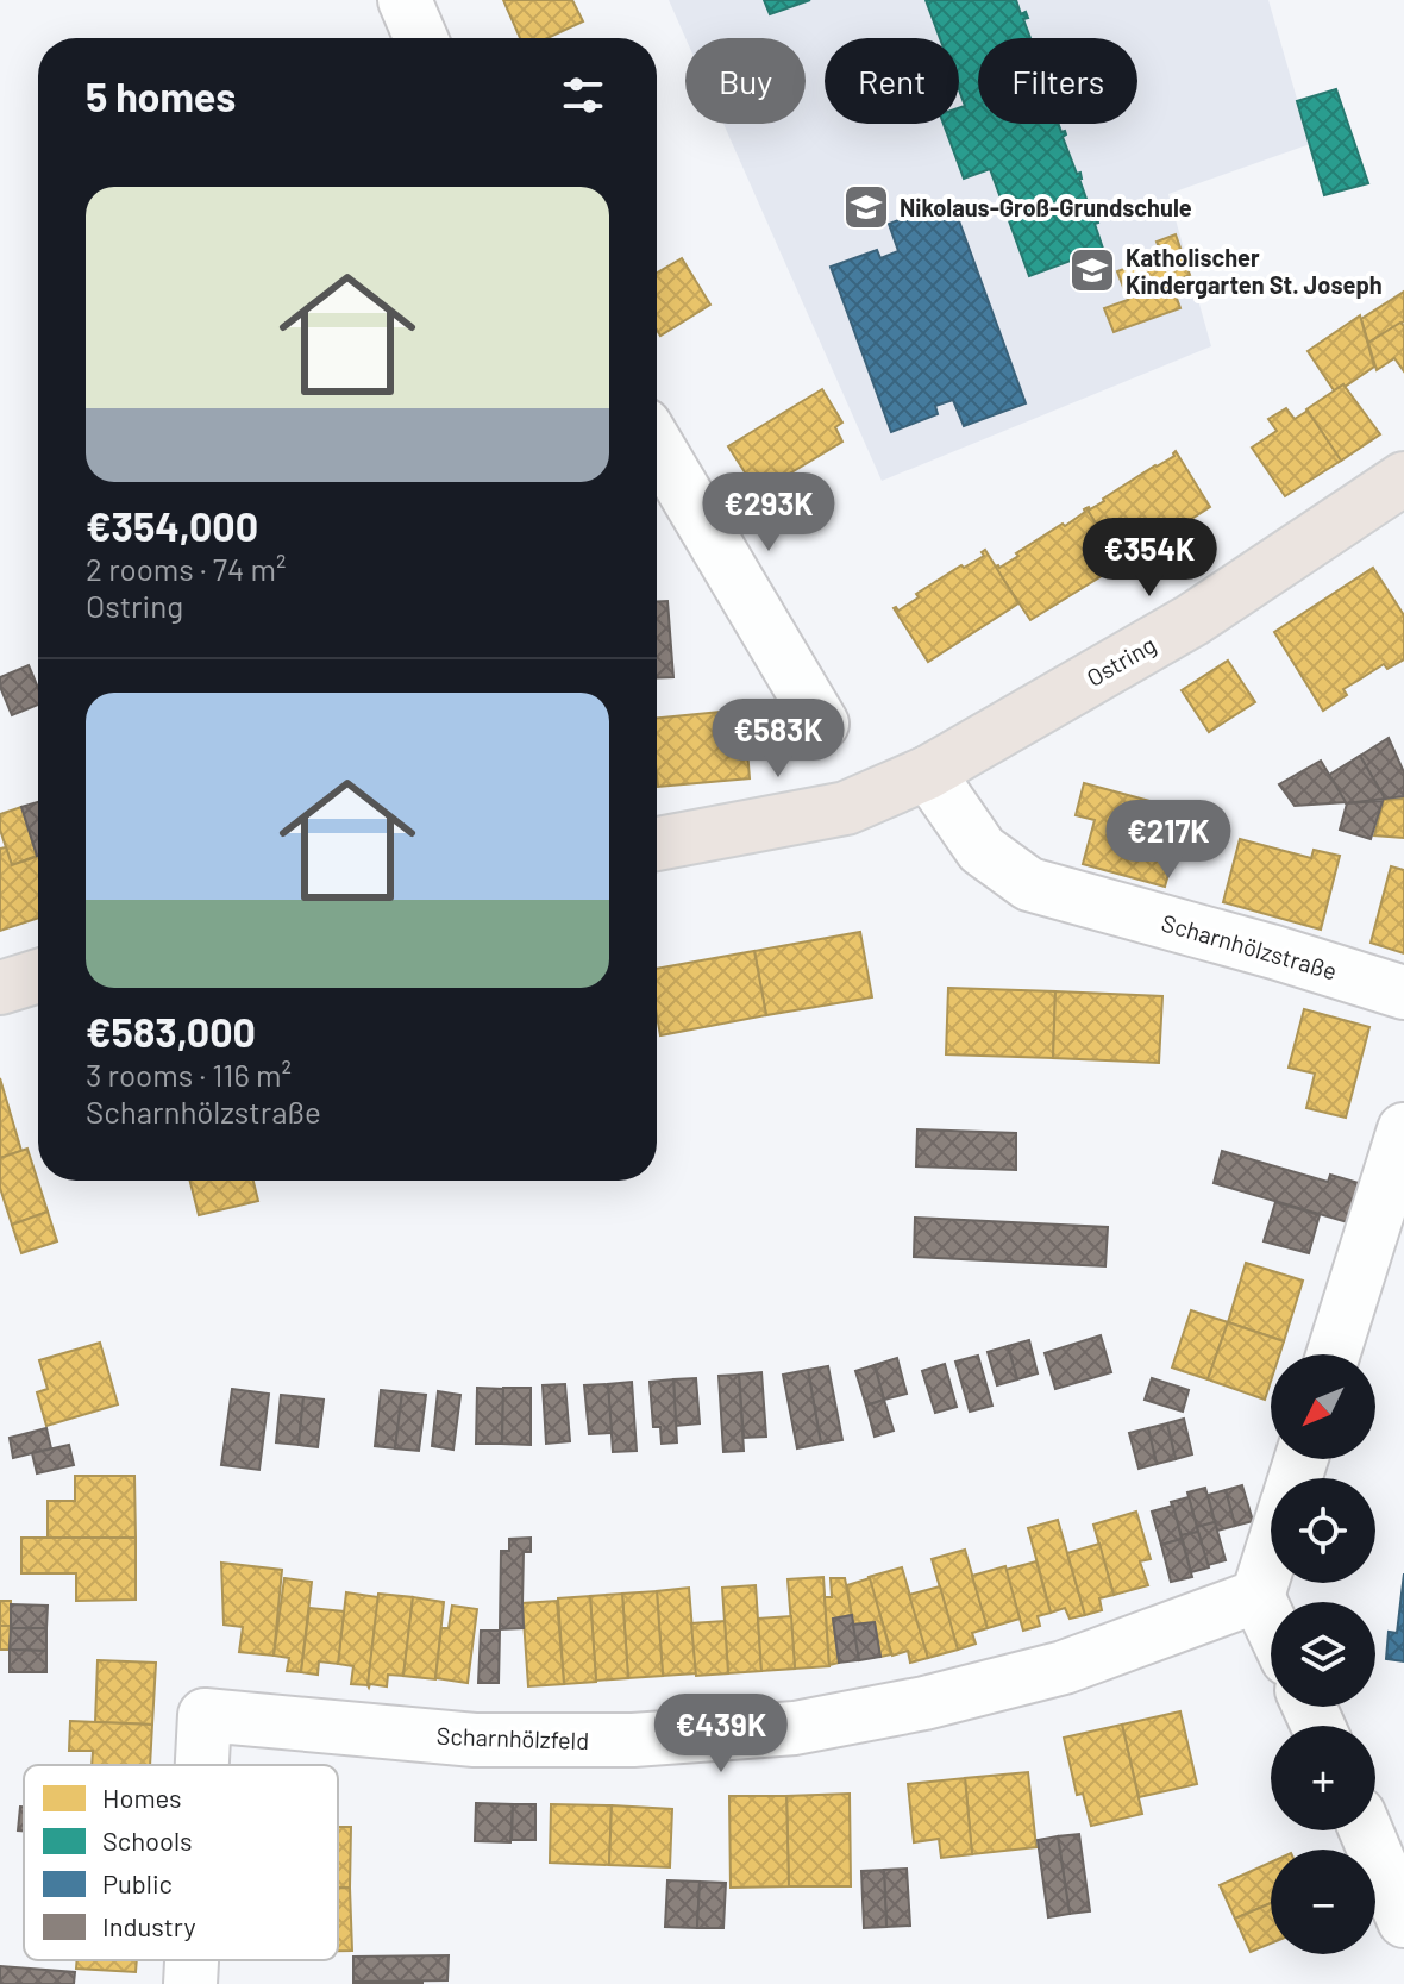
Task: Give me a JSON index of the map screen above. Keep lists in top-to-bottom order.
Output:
{
  "streets": {
    "main road": ["Ostring"],
    "street": ["Scharnhölzstraße", "Scharnhölzfeld"]
  },
  "crossings": [
    ["Ostring", "Scharnhölzstraße"]
  ],
  "places": {
    "school or university": ["Nikolaus-Groß-Grundschule", "Katholischer Kindergarten St. Joseph"]
  },
  "legend": [
    "Homes",
    "Schools",
    "Public",
    "Industry"
  ],
  "north": "bottom left",
  "page": {
    "chip": ["Buy", "Rent", "Filters"],
    "heading": "5 homes",
    "list": [
      {
        "name": "€354,000",
        "note": "2 rooms · 74 m² · Ostring"
      },
      {
        "name": "€583,000",
        "note": "3 rooms · 116 m² · Scharnhölzstraße"
      }
    ],
    "price": [
      "€293K",
      "€354K",
      "€583K",
      "€217K",
      "€439K"
    ],
    "map_buttons": ["+", "−"]
  }
}
